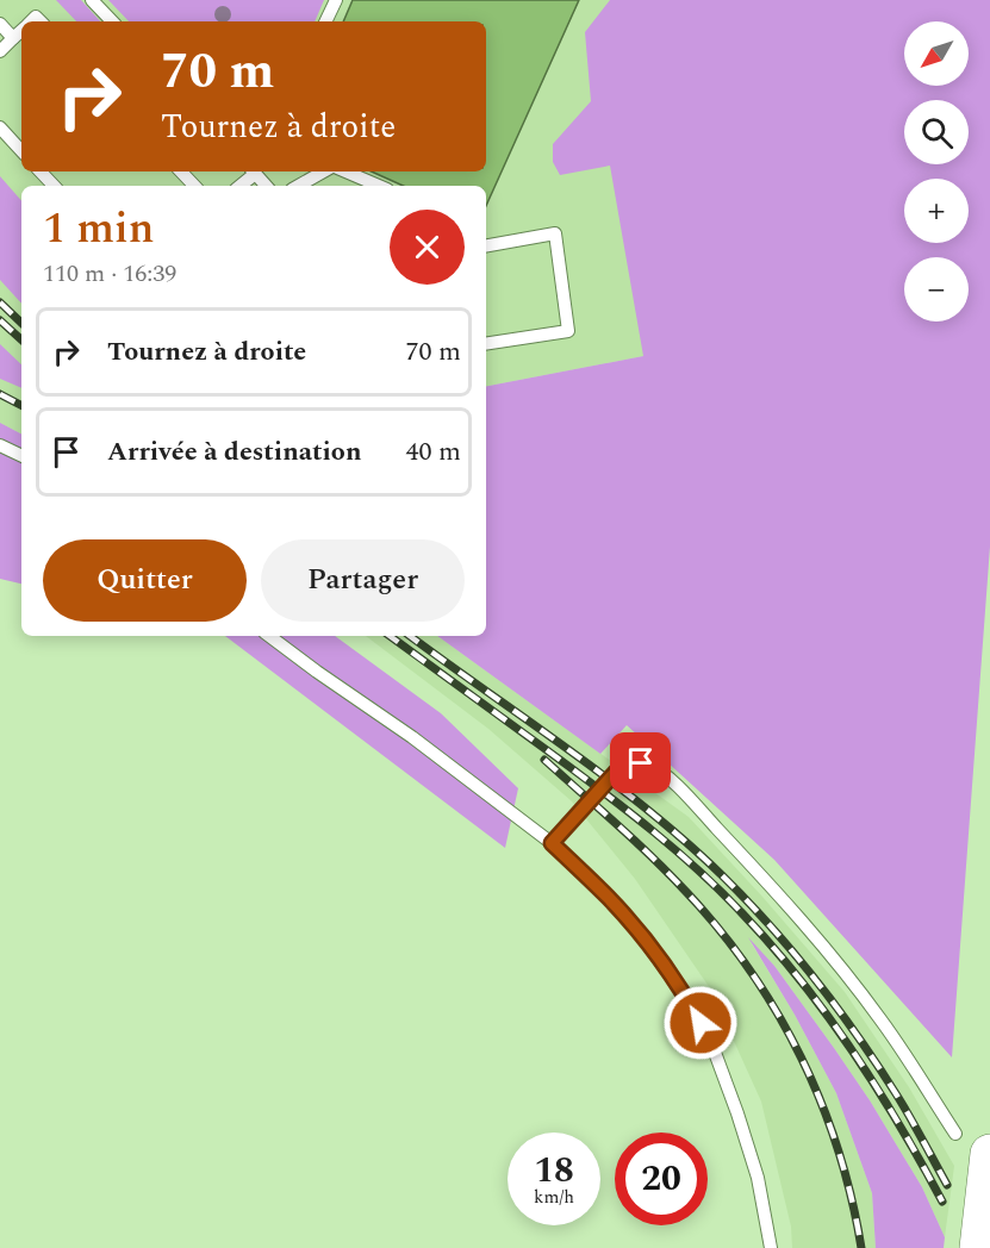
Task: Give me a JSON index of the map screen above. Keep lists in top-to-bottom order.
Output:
{
  "north": "bottom left",
  "page": {
    "map_buttons": ["+", "−"],
    "turn": ["70 m", "Tournez à droite"],
    "heading": ["1 min", "110 m · 16:39"],
    "list": [
      {
        "name": "Tournez à droite",
        "value": "70 m"
      },
      {
        "name": "Arrivée à destination",
        "value": "40 m"
      }
    ],
    "buttons": ["Quitter", "Partager"],
    "speed": "18 km/h",
    "limit": "20"
  }
}
